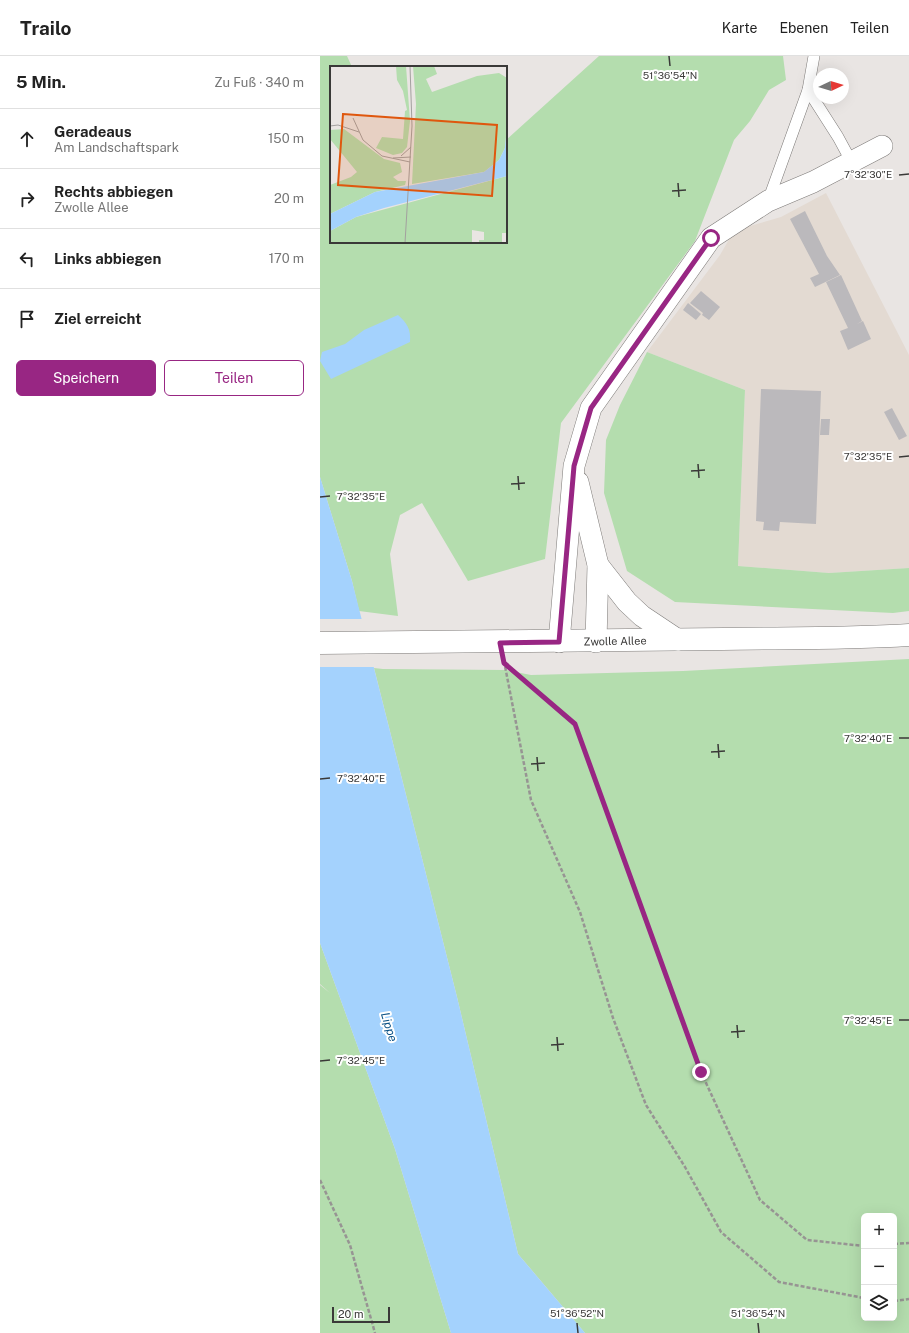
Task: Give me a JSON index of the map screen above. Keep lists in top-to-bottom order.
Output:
{
  "streets": {
    "street": ["Zwolle Allee"]
  },
  "water": ["Lippe"],
  "scale_bar": "20 m",
  "north": "right",
  "page": {
    "header": "Trailo",
    "nav": ["Karte", "Ebenen", "Teilen"],
    "heading": ["5 Min.", "Zu Fuß · 340 m"],
    "list": [
      ["Geradeaus", "Am Landschaftspark", "150 m"],
      ["Rechts abbiegen", "Zwolle Allee", "20 m"],
      ["Links abbiegen", "170 m"],
      "Ziel erreicht"
    ],
    "buttons": ["Speichern", "Teilen"],
    "map_buttons": ["+", "−"],
    "scale": "20 m"
  },
  "coordinates": [
    "51°36'54\"N",
    "7°32'30\"E",
    "7°32'35\"E",
    "7°32'40\"E",
    "7°32'45\"E",
    "51°36'52\"N"
  ]
}
